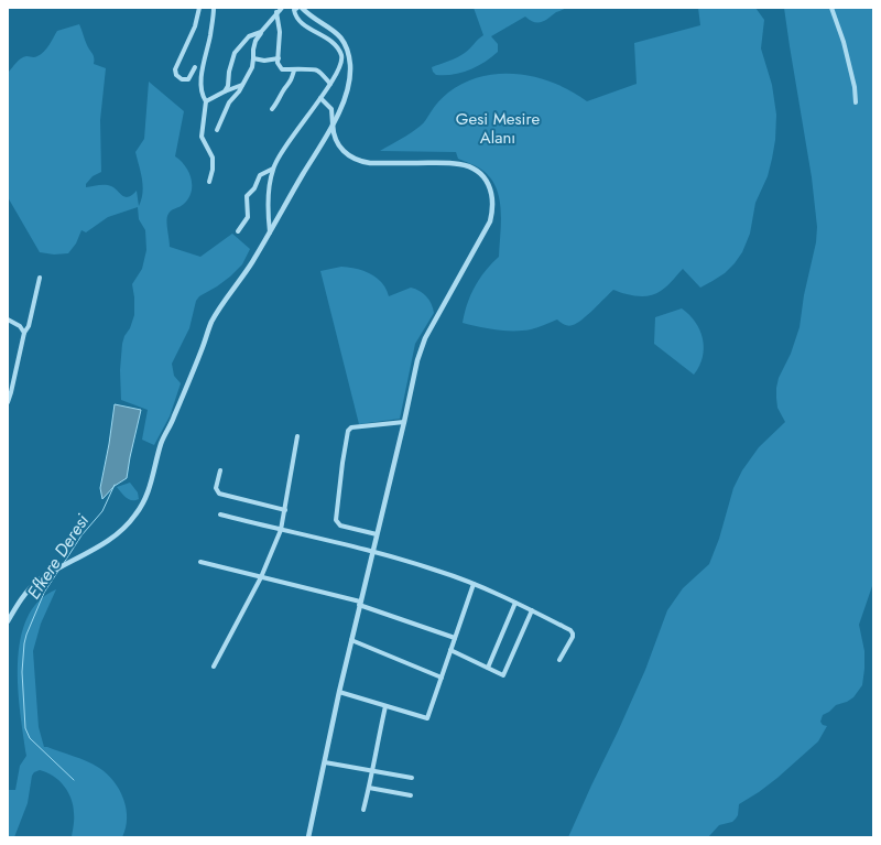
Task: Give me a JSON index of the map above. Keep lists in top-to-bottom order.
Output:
{
  "water": ["Efkere Deresi"],
  "parks": ["Gesi Mesire Alanı"]
}
